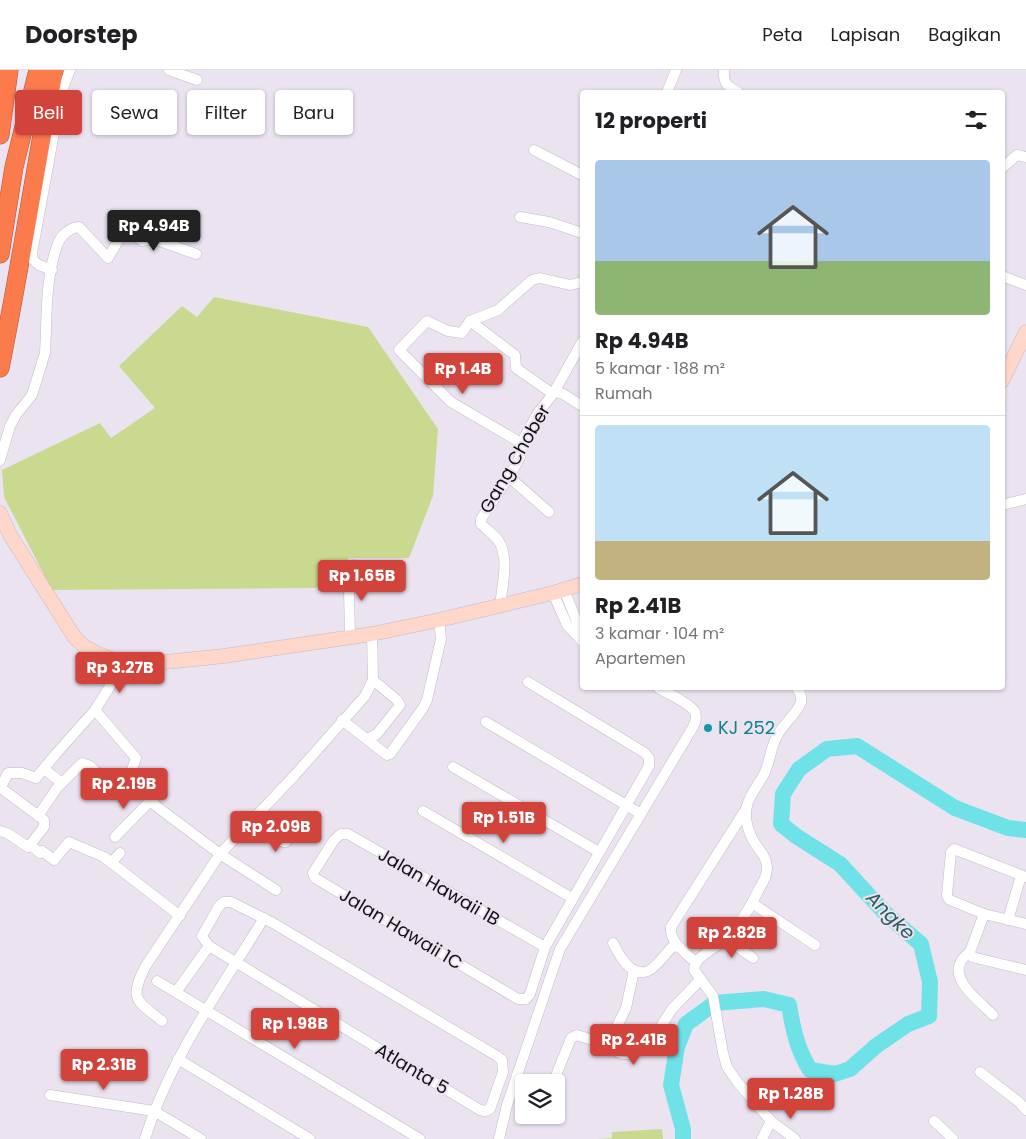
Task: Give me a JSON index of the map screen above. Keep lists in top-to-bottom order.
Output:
{
  "streets": {
    "street": [
      "Gang Chober",
      "Jalan Hawaii 1B",
      "Jalan Hawaii 1C",
      "Atlanta 5"
    ]
  },
  "crossings": [
    ["Jalan Hawaii 1B", "Jalan Hawaii 1C"]
  ],
  "water": ["Angke"],
  "places": ["KJ 252"],
  "page": {
    "header": "Doorstep",
    "nav": ["Peta", "Lapisan", "Bagikan"],
    "chip": [
      "Beli",
      "Sewa",
      "Filter",
      "Baru"
    ],
    "heading": "12 properti",
    "list": [
      {
        "name": "Rp 4.94B",
        "note": "5 kamar · 188 m² · Rumah"
      },
      {
        "name": "Rp 2.41B",
        "note": "3 kamar · 104 m² · Apartemen"
      }
    ],
    "price": [
      "Rp 4.94B",
      "Rp 1.4B",
      "Rp 1.65B",
      "Rp 3.27B",
      "Rp 2.19B",
      "Rp 1.51B",
      "Rp 2.09B",
      "Rp 2.82B",
      "Rp 1.98B",
      "Rp 2.41B",
      "Rp 2.31B",
      "Rp 1.28B"
    ]
  }
}
